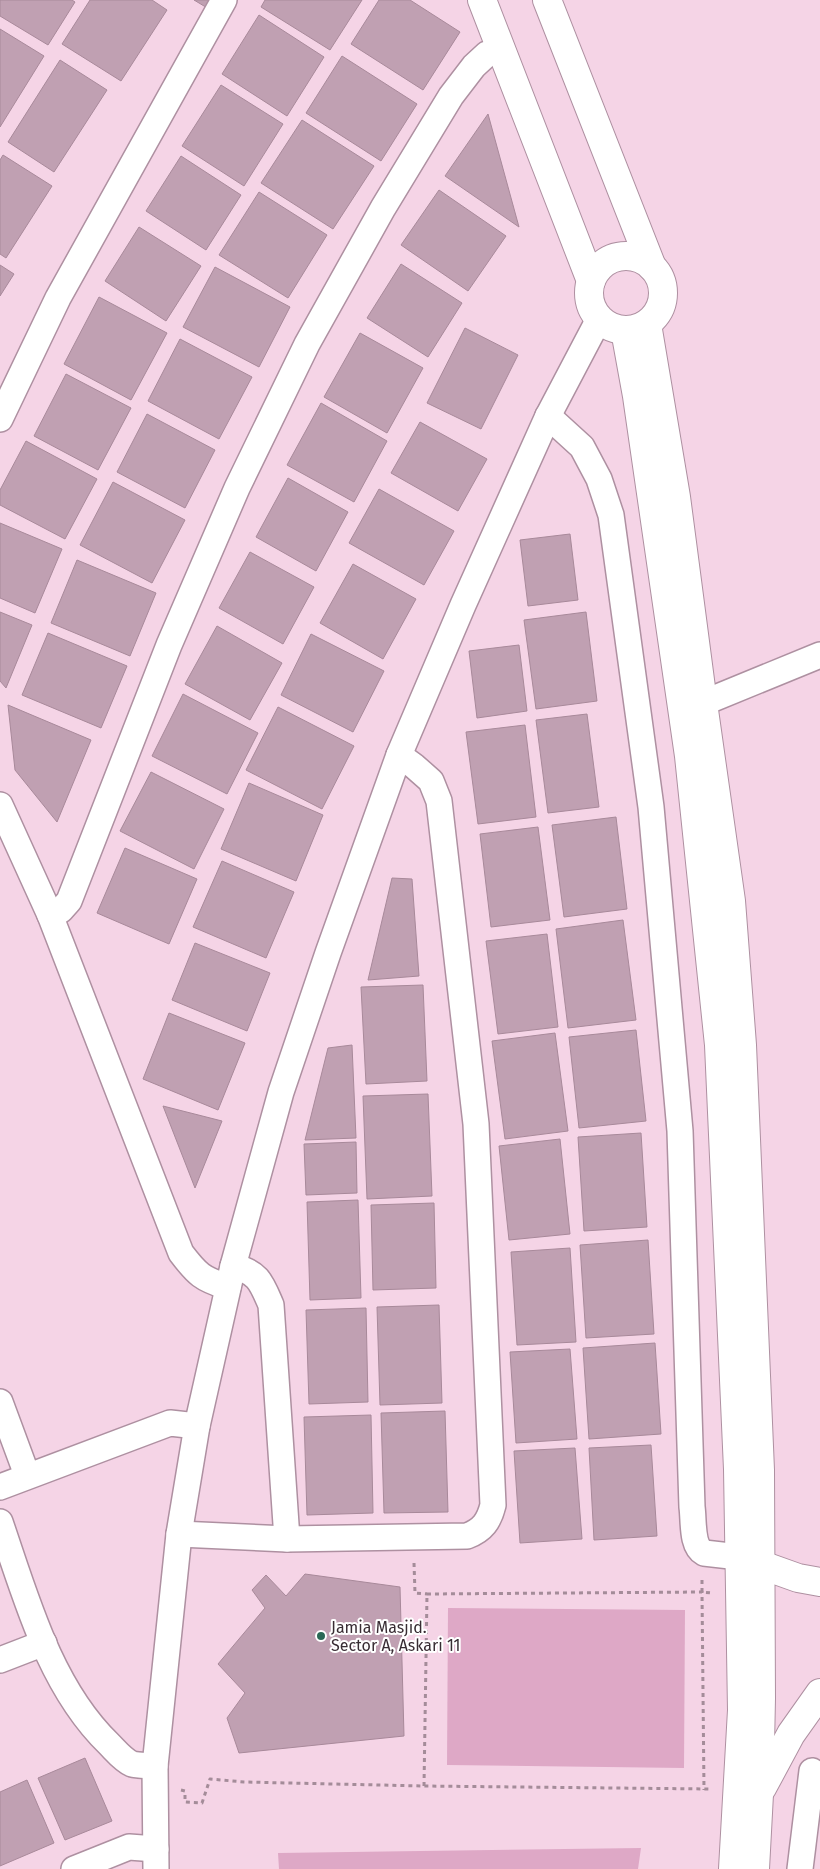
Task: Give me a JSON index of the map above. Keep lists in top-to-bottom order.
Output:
{
  "places": ["Jamia Masjid. Sector A, Askari 11"]
}
